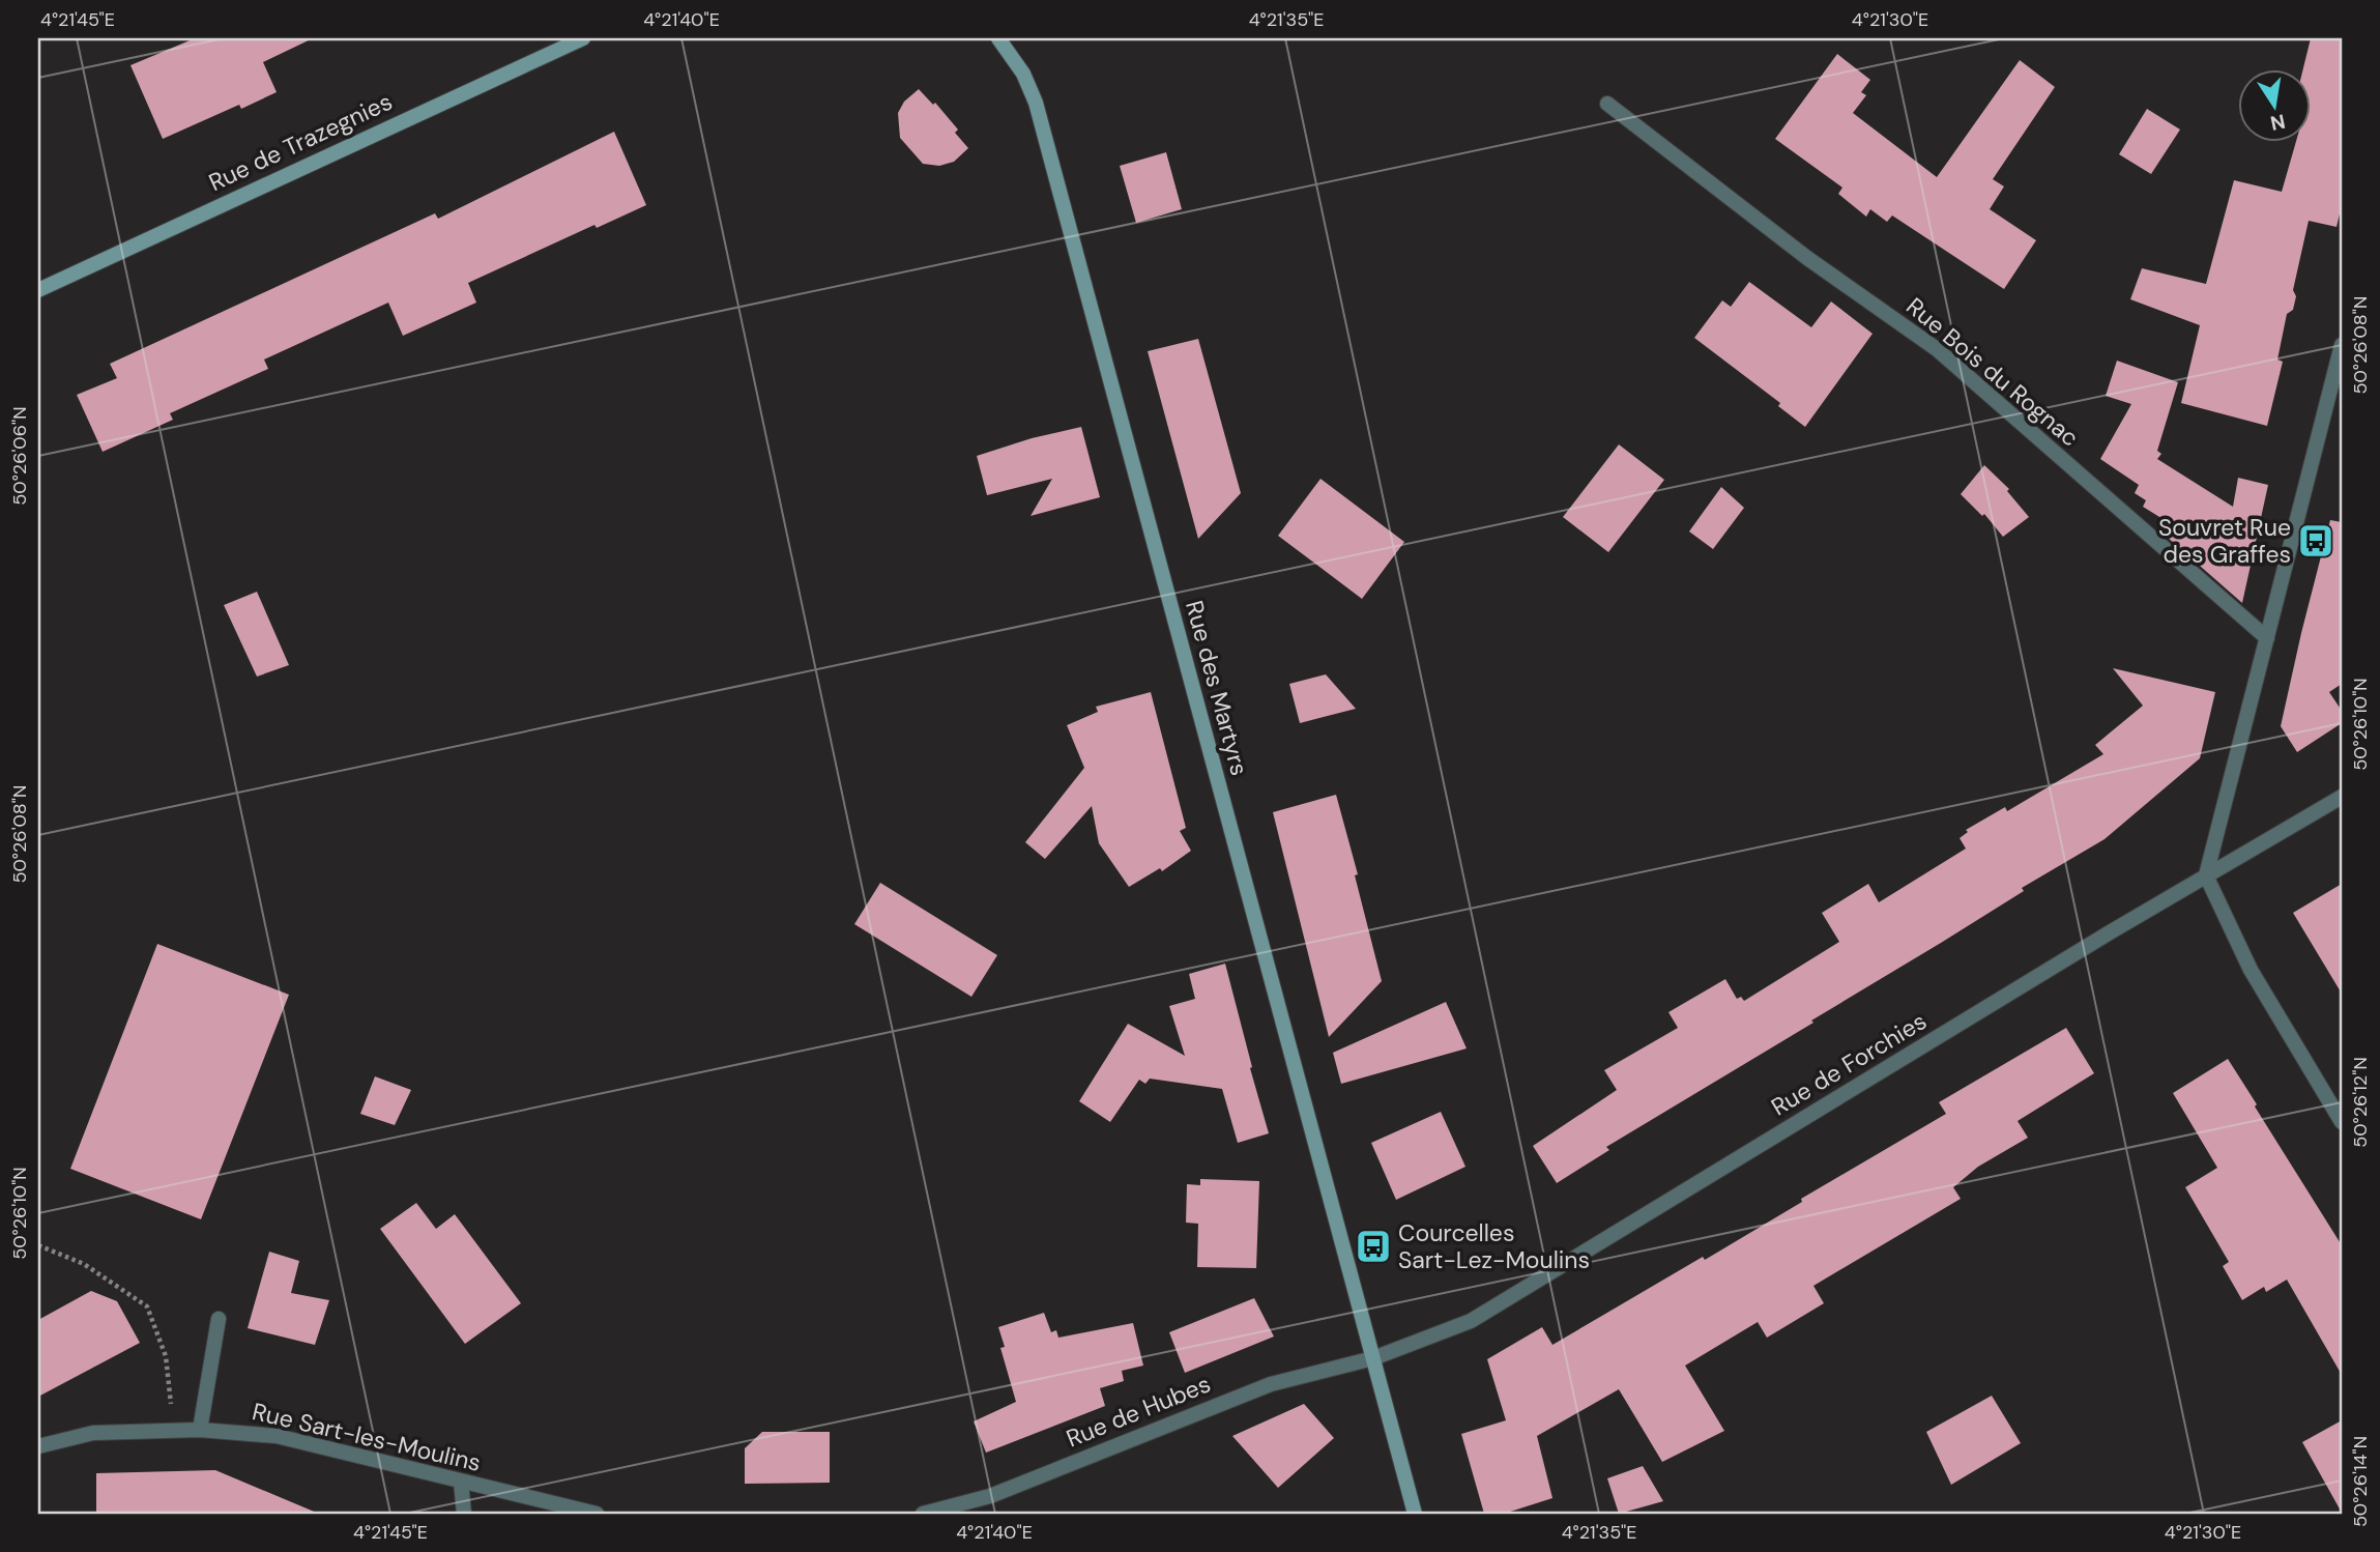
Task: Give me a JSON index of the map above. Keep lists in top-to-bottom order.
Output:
{
  "streets": {
    "main road": ["Rue de Trazegnies", "Rue des Martyrs"],
    "street": [
      "Rue Bois du Rognac",
      "Rue de Forchies",
      "Rue de Hubes",
      "Rue Sart-les-Moulins"
    ]
  },
  "crossings": [
    ["Rue des Martyrs", "Rue de Forchies"],
    ["Rue des Martyrs", "Rue de Hubes"],
    ["Rue de Forchies", "Rue de Hubes"]
  ],
  "places": {
    "bus stop": ["Souvret Rue des Graffes", "Courcelles Sart-Lez-Moulins"]
  },
  "north": "bottom",
  "coordinates": [
    "4°21'45\"E",
    "4°21'40\"E",
    "4°21'35\"E",
    "4°21'30\"E",
    "50°26'08\"N",
    "50°26'06\"N",
    "50°26'10\"N",
    "50°26'12\"N",
    "50°26'14\"N"
  ]
}
